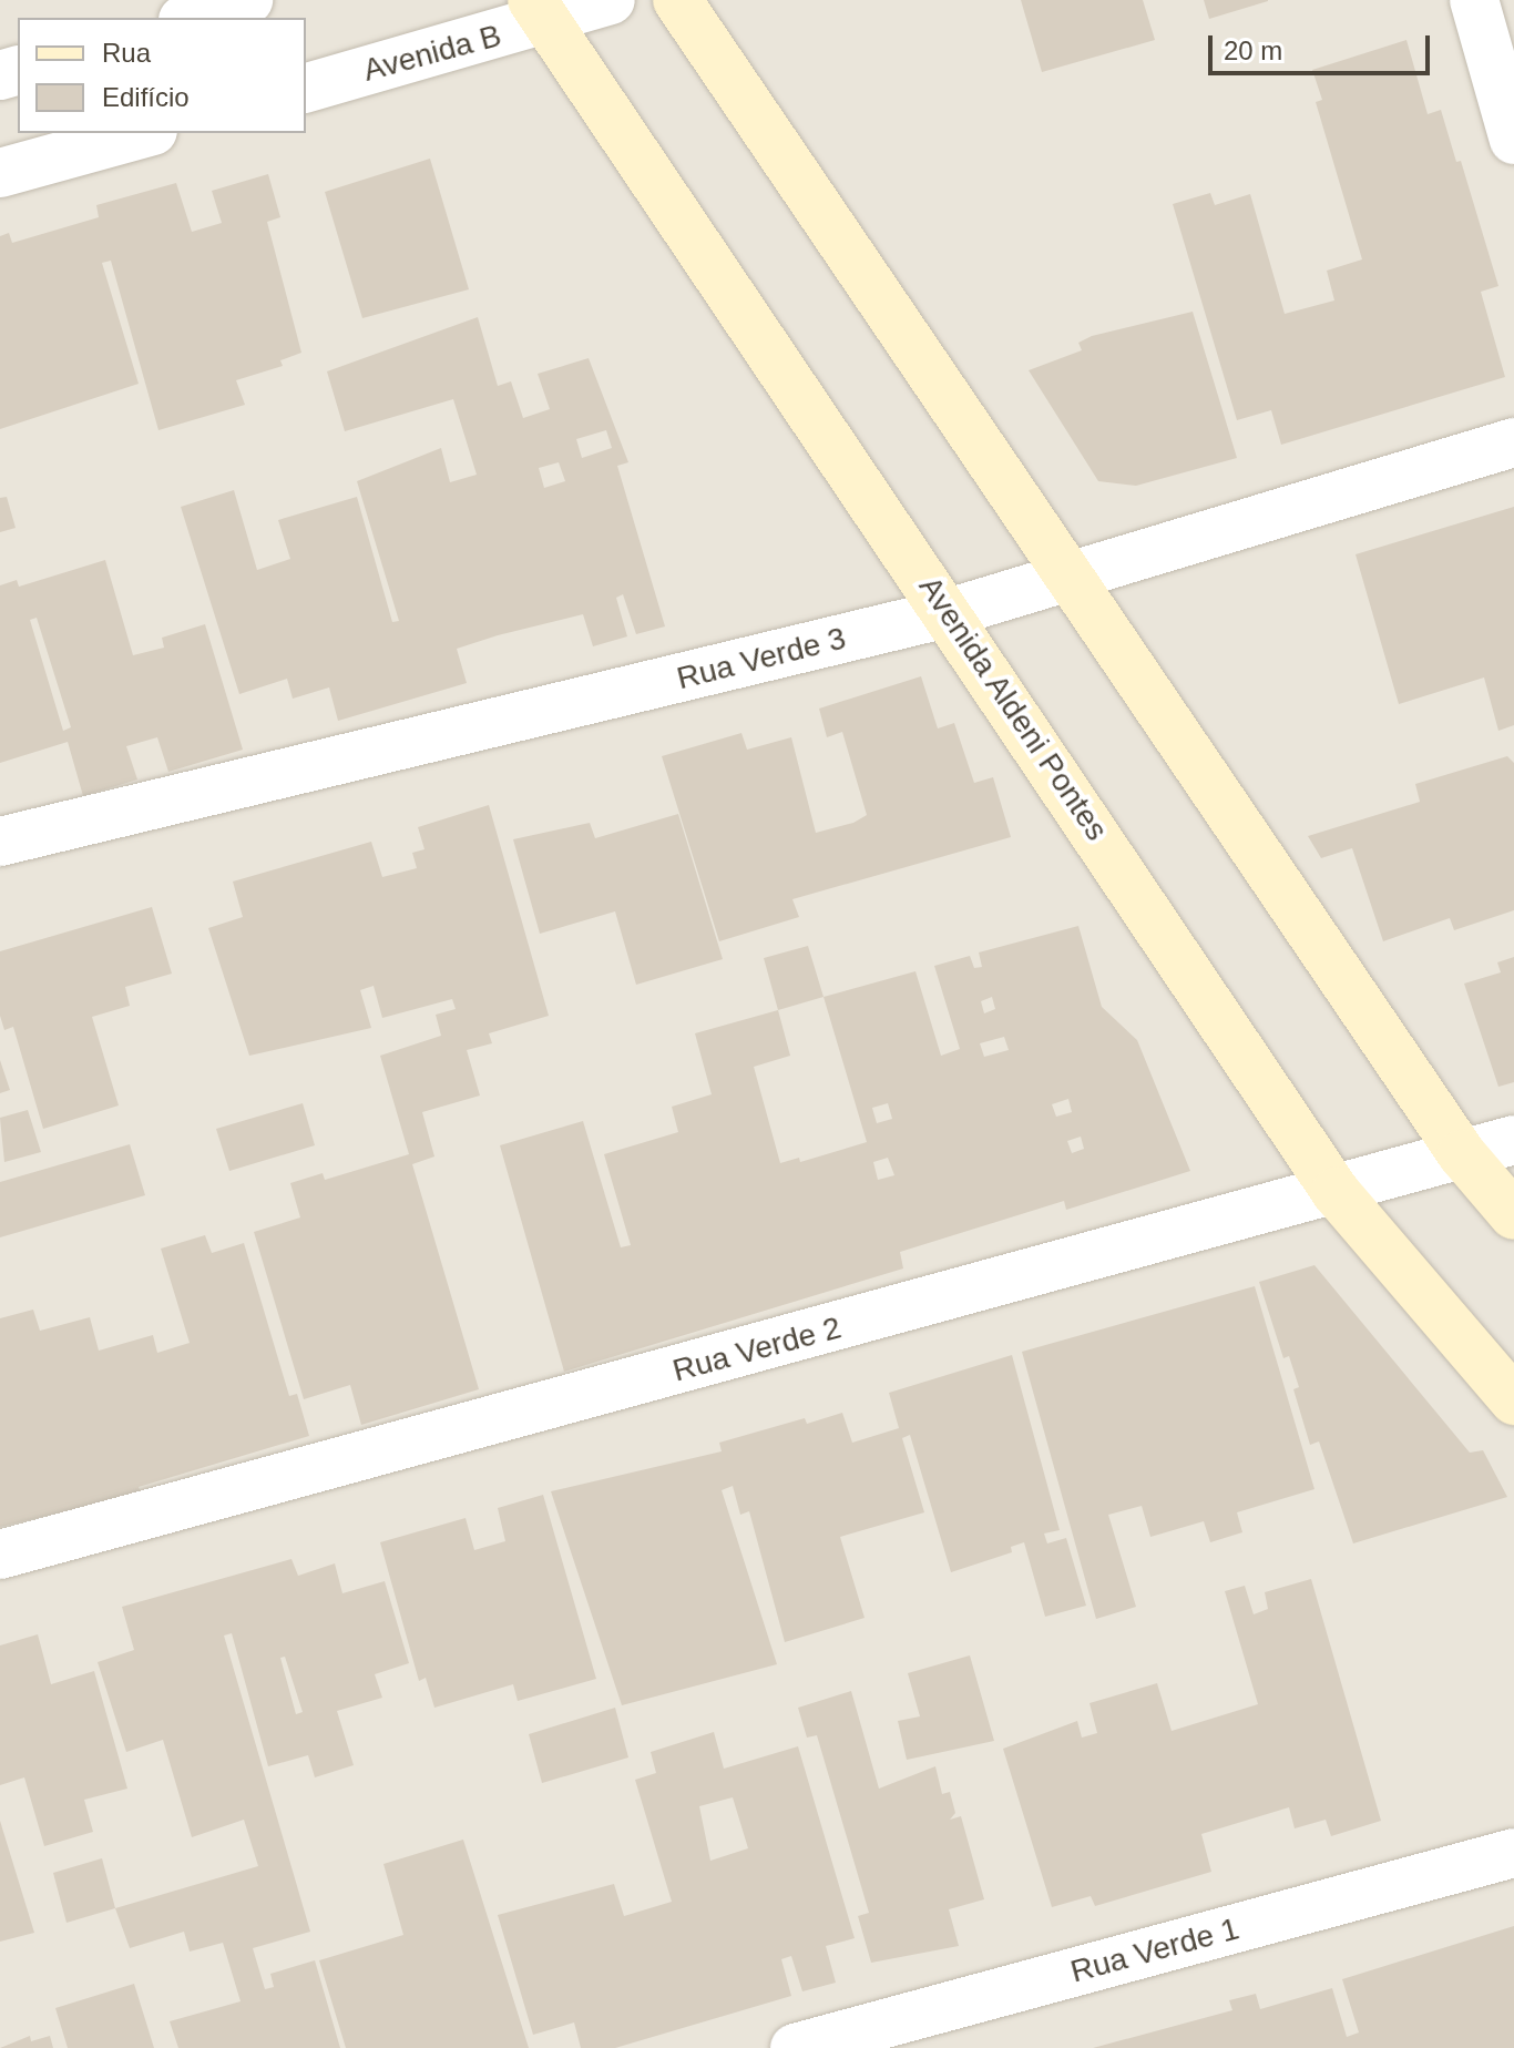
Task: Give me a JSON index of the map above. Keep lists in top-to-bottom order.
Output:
{
  "streets": {
    "main road": ["Avenida Aldeni Pontes"],
    "street": [
      "Avenida B",
      "Rua Verde 3",
      "Rua Verde 2",
      "Rua Verde 1"
    ]
  },
  "crossings": [
    ["Avenida B", "Avenida Aldeni Pontes"],
    ["Rua Verde 3", "Avenida Aldeni Pontes"],
    ["Avenida Aldeni Pontes", "Rua Verde 2"]
  ],
  "legend": ["Rua", "Edifício"],
  "scale_bar": "20 m"
}
